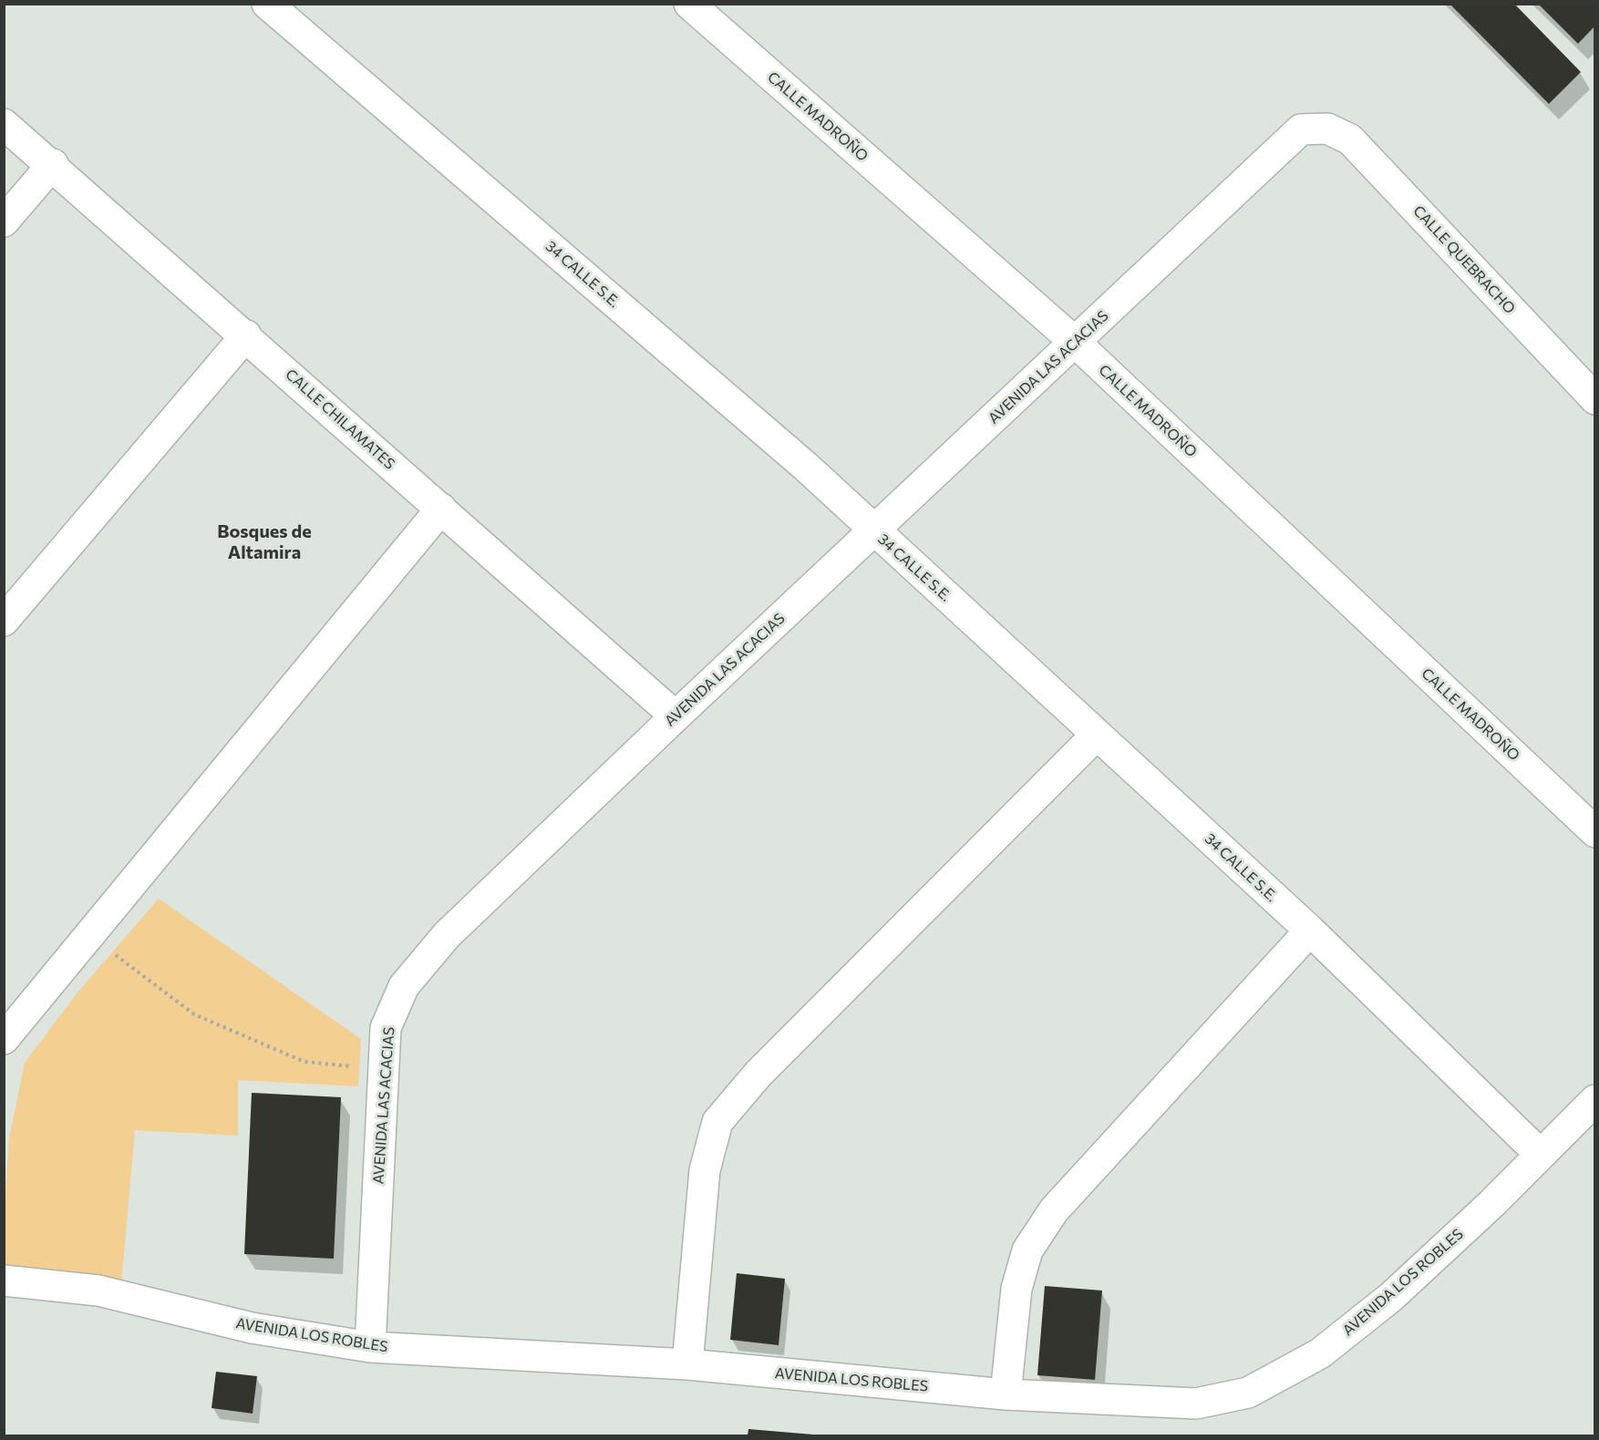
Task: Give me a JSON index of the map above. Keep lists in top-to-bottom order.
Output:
{
  "streets": {
    "street": [
      "CALLE MADROÑO",
      "CALLE QUEBRACHO",
      "34 CALLE S.E.",
      "AVENIDA LAS ACACIAS",
      "CALLE CHILAMATES",
      "AVENIDA LOS ROBLES"
    ]
  },
  "crossings": [
    ["CALLE MADROÑO", "AVENIDA LAS ACACIAS"],
    ["CALLE QUEBRACHO", "AVENIDA LAS ACACIAS"],
    ["34 CALLE S.E.", "AVENIDA LAS ACACIAS"],
    ["34 CALLE S.E.", "AVENIDA LOS ROBLES"],
    ["AVENIDA LAS ACACIAS", "CALLE CHILAMATES"],
    ["AVENIDA LAS ACACIAS", "AVENIDA LOS ROBLES"]
  ],
  "districts": ["Bosques de Altamira"]
}
